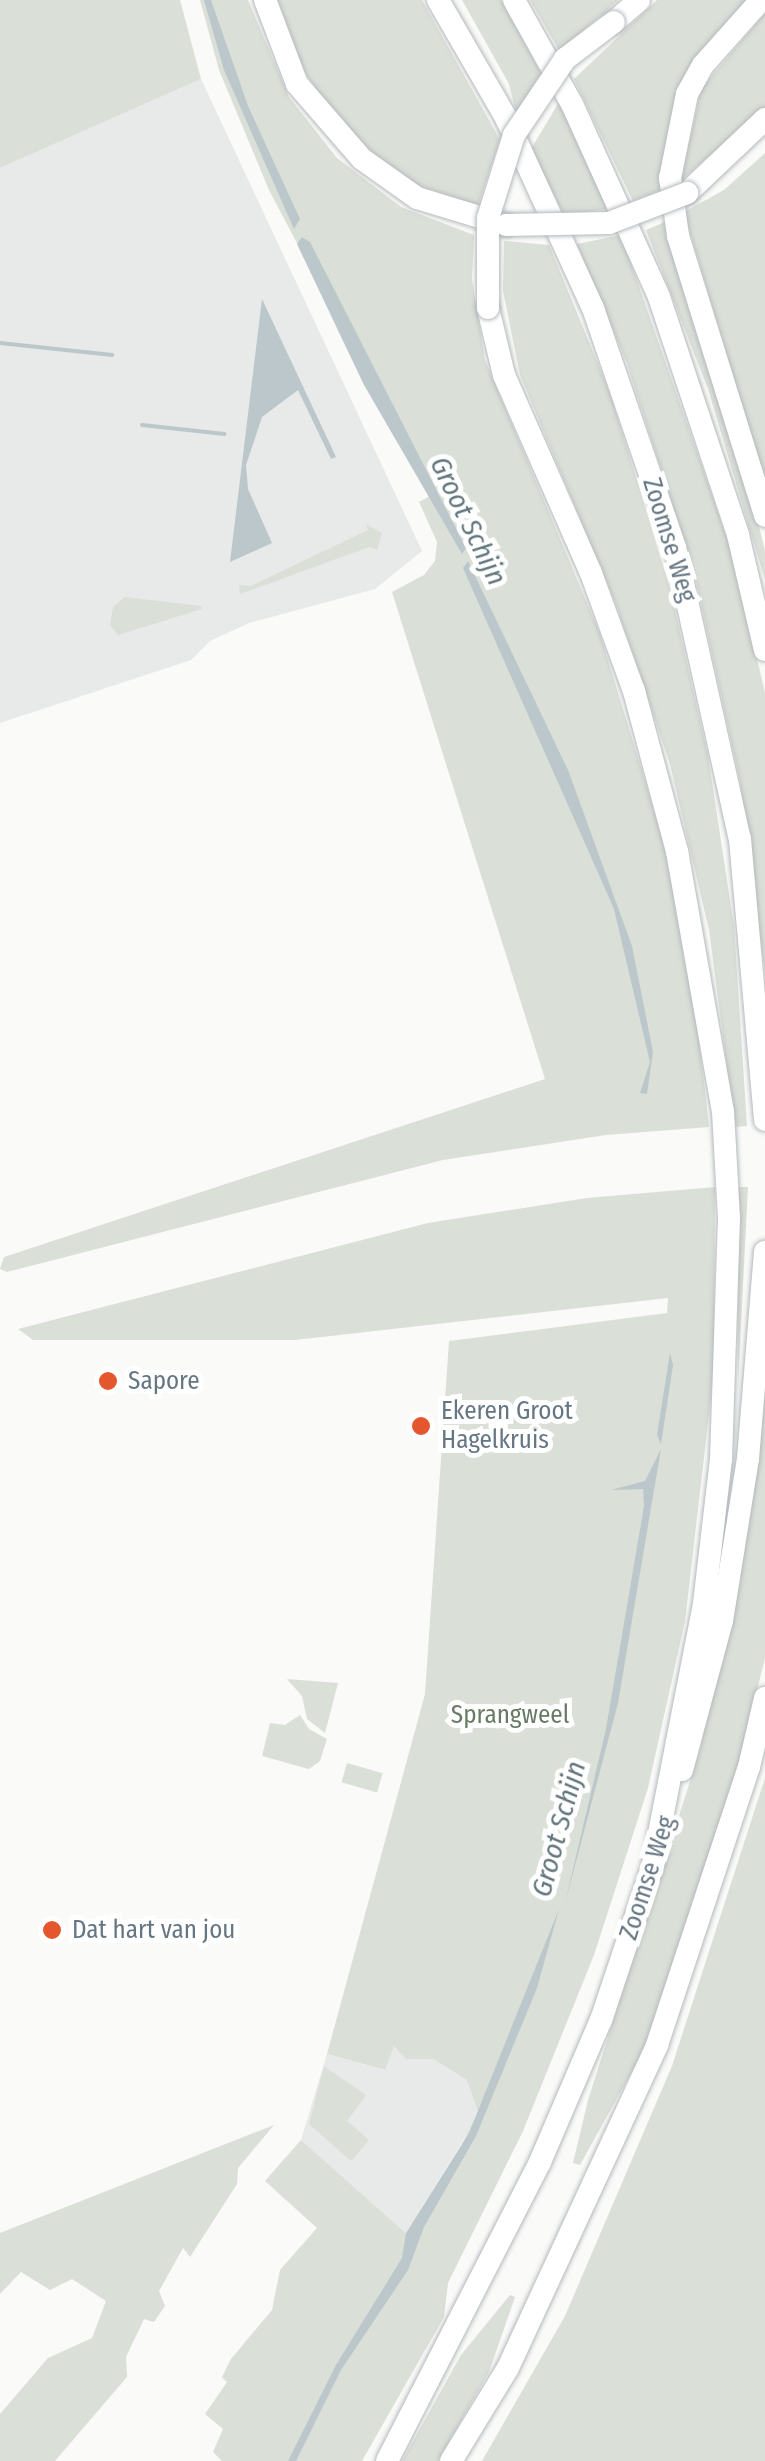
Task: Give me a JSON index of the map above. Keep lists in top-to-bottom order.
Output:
{
  "streets": {
    "highway": ["Zoomse Weg"]
  },
  "water": ["Groot Schijn"],
  "parks": ["Sprangweel"],
  "places": ["Sapore", "Ekeren Groot Hagelkruis", "Dat hart van jou"]
}
